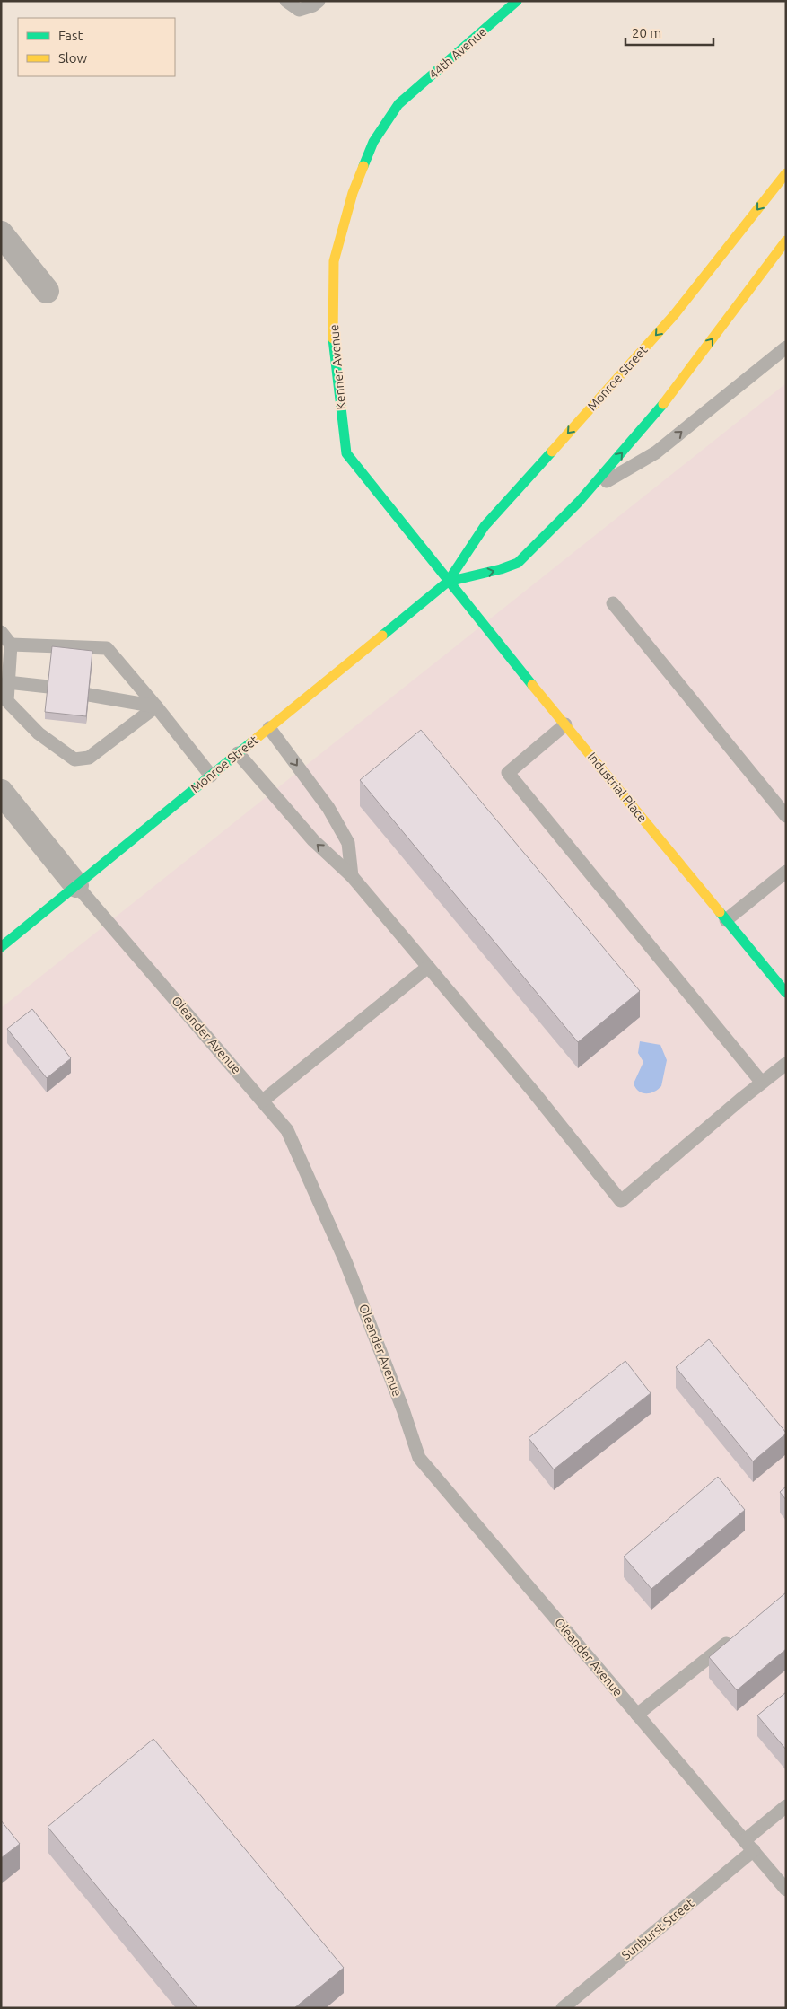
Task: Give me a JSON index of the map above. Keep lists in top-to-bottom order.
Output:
{
  "streets": {
    "main road": [
      "44th Avenue",
      "Kenner Avenue",
      "Monroe Street",
      "Industrial Place"
    ],
    "street": ["Oleander Avenue"],
    "lane": ["Sunburst Street"]
  },
  "crossings": [
    ["44th Avenue", "Kenner Avenue"],
    ["Kenner Avenue", "Monroe Street"],
    ["Kenner Avenue", "Industrial Place"],
    ["Monroe Street", "Industrial Place"],
    ["Monroe Street", "Oleander Avenue"],
    ["Oleander Avenue", "Sunburst Street"]
  ],
  "legend": ["Fast", "Slow"],
  "scale_bar": "20 m"
}
